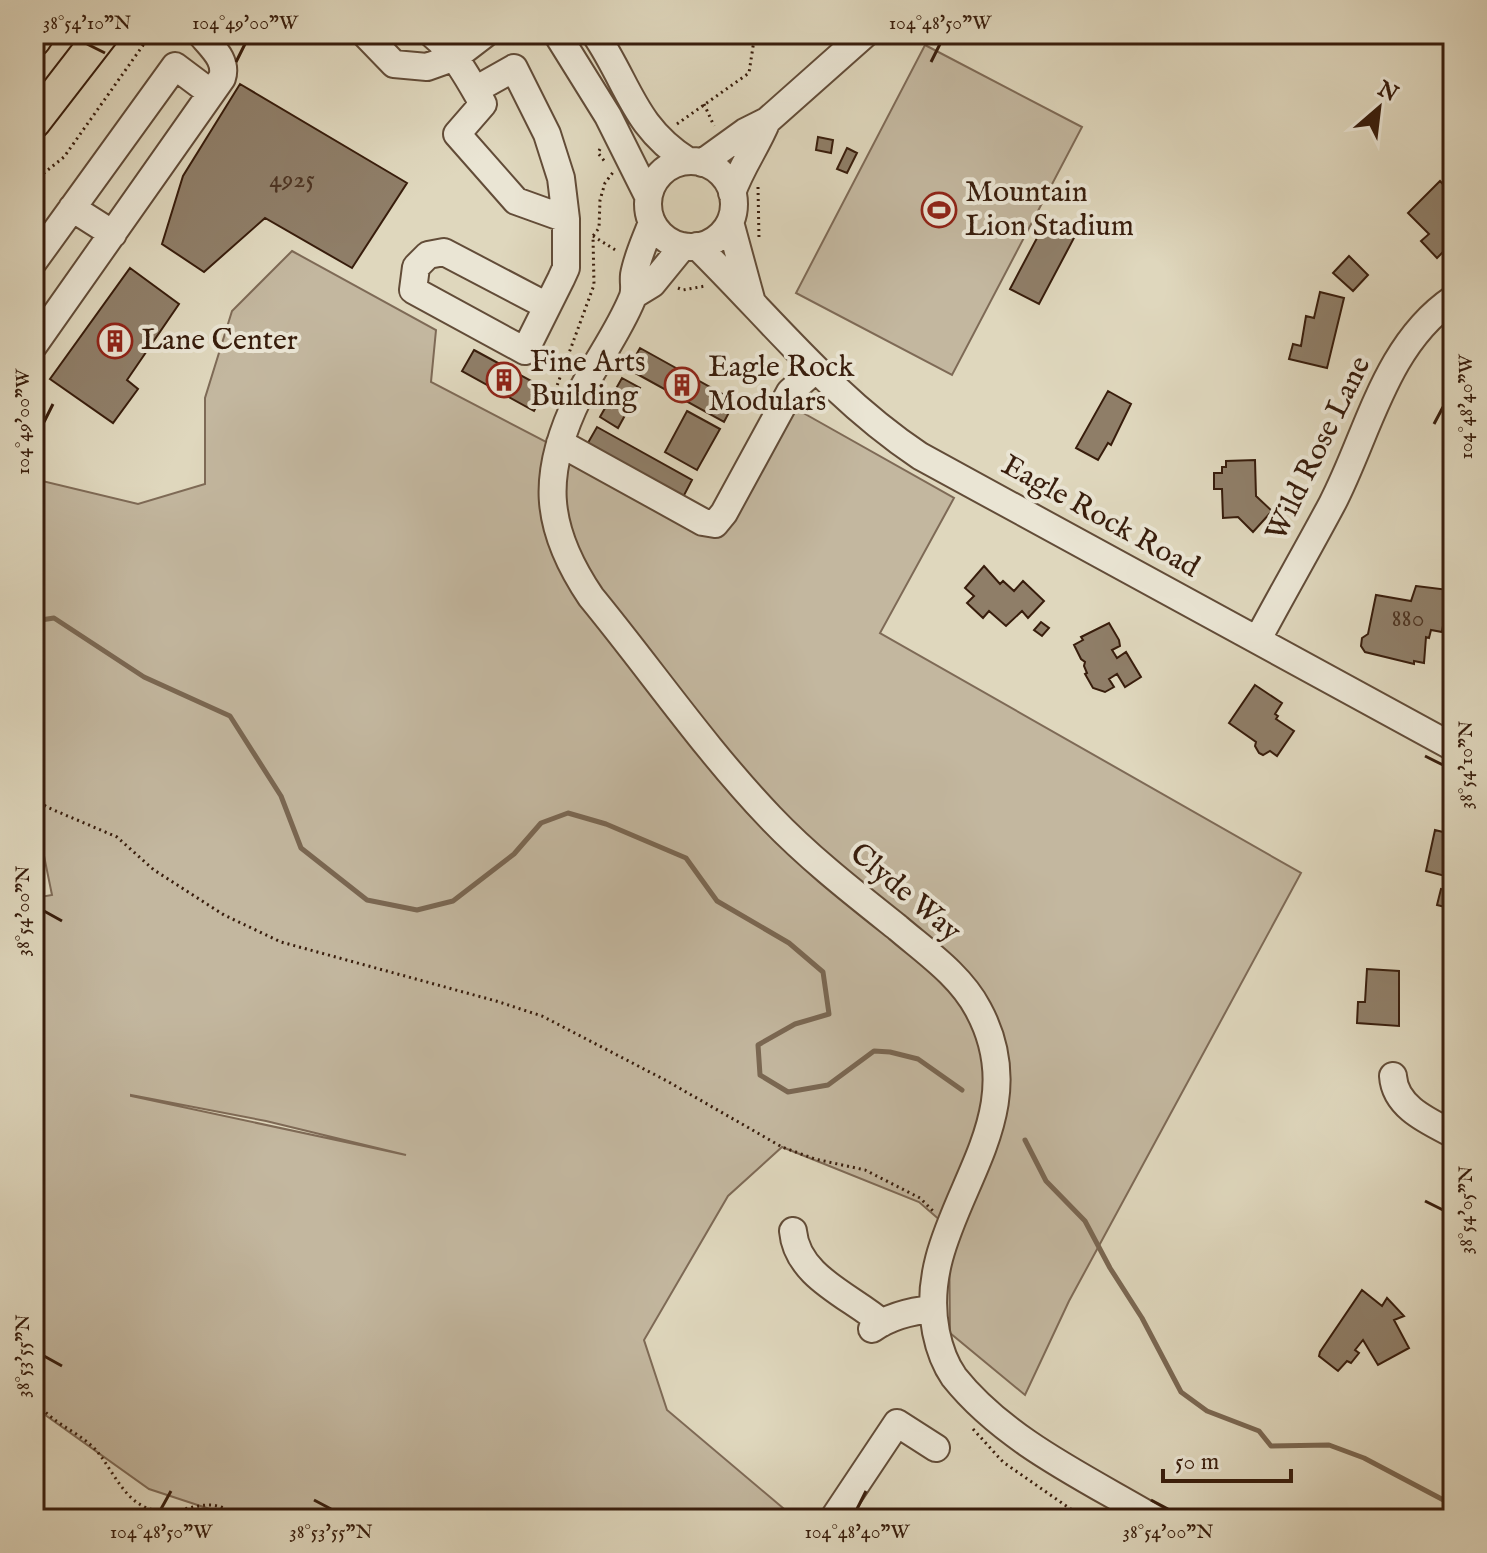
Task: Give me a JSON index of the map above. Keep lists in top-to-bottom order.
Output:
{
  "streets": {
    "street": ["Wild Rose Lane", "Eagle Rock Road", "Clyde Way"]
  },
  "crossings": [
    ["Wild Rose Lane", "Eagle Rock Road"]
  ],
  "places": {
    "sports": ["Mountain Lion Stadium"],
    "building": ["Lane Center", "Fine Arts Building", "Eagle Rock Modulars"]
  },
  "house_numbers": ["4925", "880"],
  "scale_bar": "50 m",
  "north": "top right",
  "coordinates": [
    "38°54'10\"N",
    "104°49'00\"W",
    "104°48'50\"W",
    "104°48'40\"W",
    "38°54'00\"N",
    "38°54'05\"N",
    "38°53'55\"N"
  ]
}
